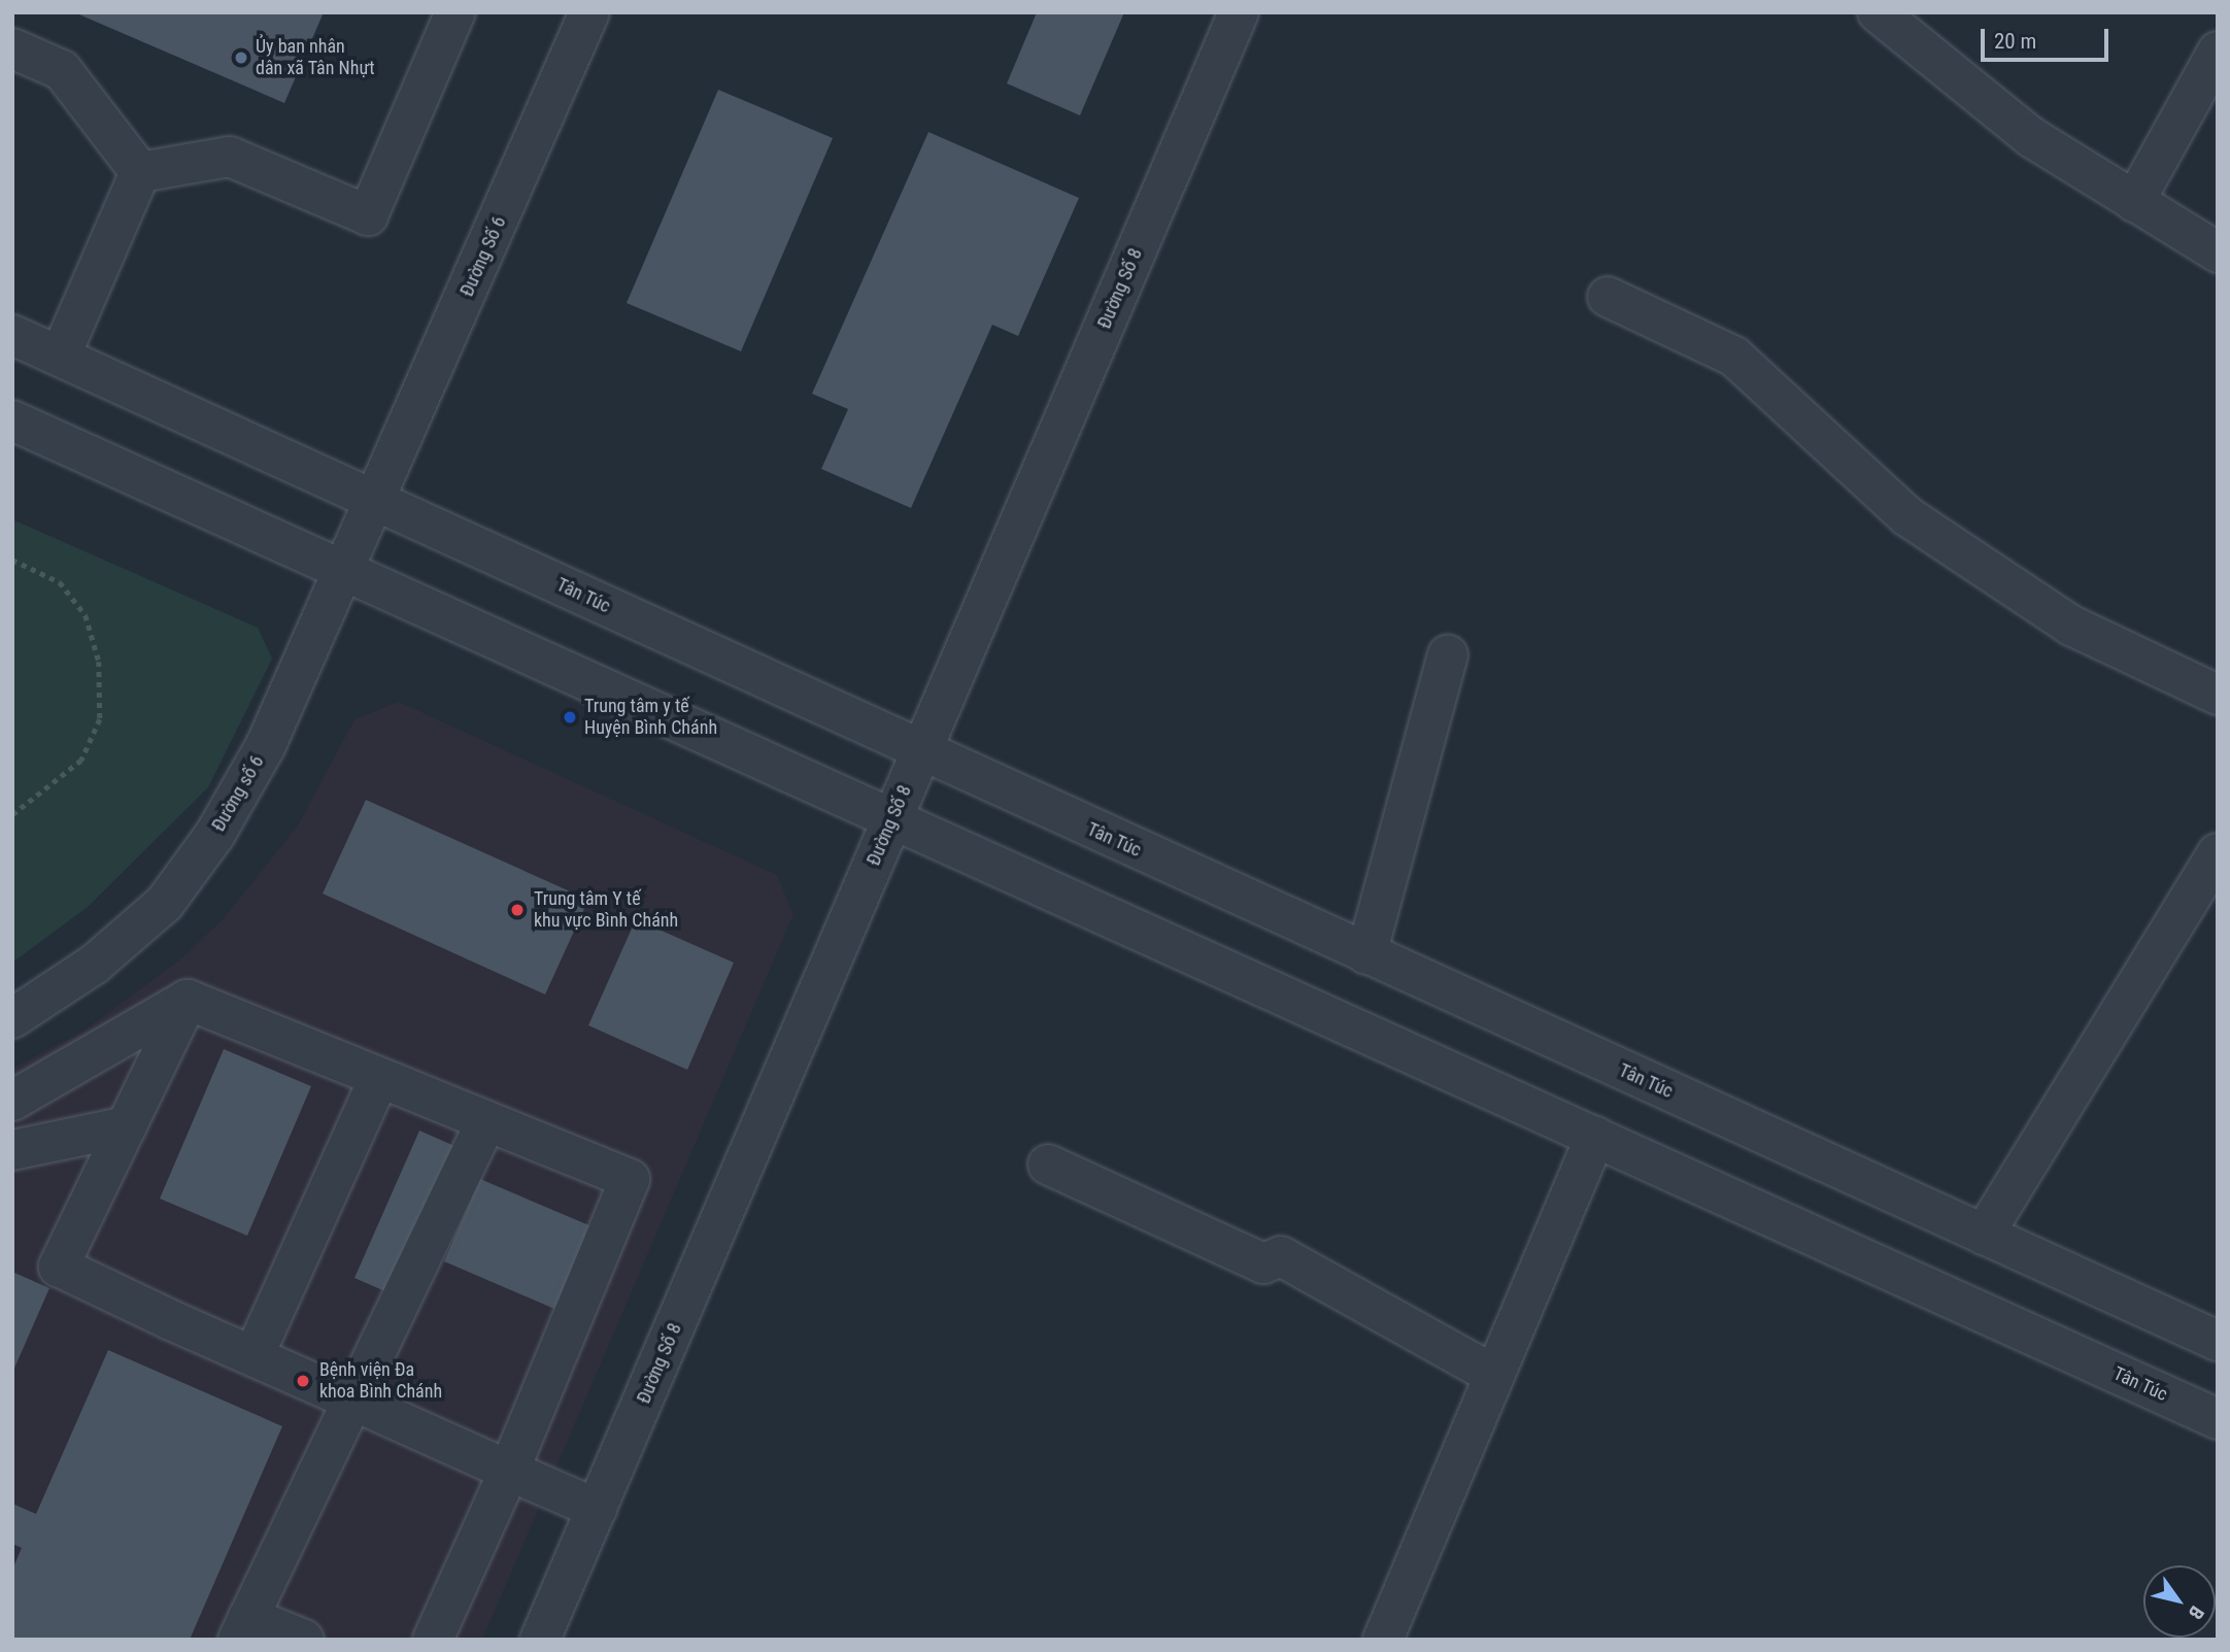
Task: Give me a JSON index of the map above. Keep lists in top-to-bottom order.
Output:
{
  "streets": {
    "street": [
      "Đường Số 6",
      "Đường Số 8",
      "Tân Túc",
      "Đường số 6"
    ]
  },
  "crossings": [
    ["Đường Số 6", "Tân Túc"],
    ["Đường Số 6", "Đường số 6"],
    ["Đường Số 8", "Tân Túc"],
    ["Tân Túc", "Đường số 6"]
  ],
  "places": [
    "Ủy ban nhân dân xã Tân Nhựt",
    "Trung tâm y tế Huyện Bình Chánh",
    "Trung tâm Y tế khu vực Bình Chánh",
    "Bệnh viện Đa khoa Bình Chánh"
  ],
  "scale_bar": "20 m",
  "north": "bottom right"
}
